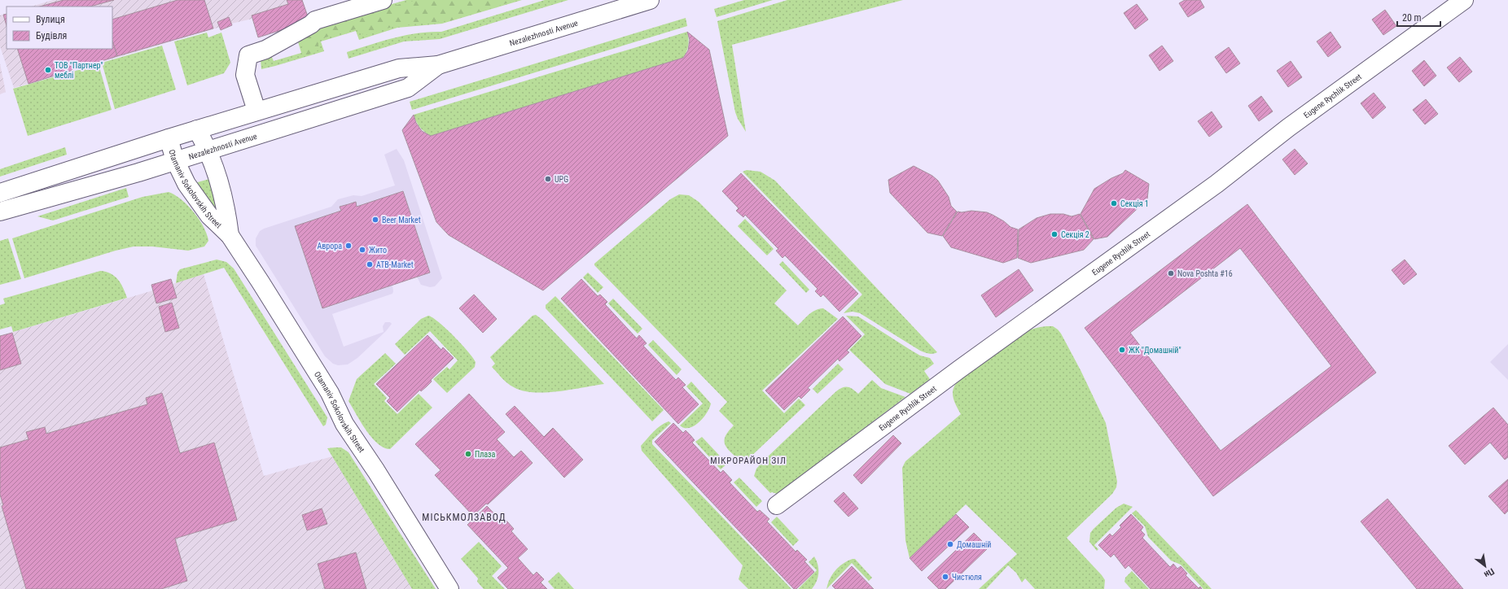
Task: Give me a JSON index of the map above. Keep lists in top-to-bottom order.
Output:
{
  "streets": {
    "street": ["Nezalezhnosti Avenue", "Eugene Rychlik Street", "Otamaniv Sokolovskih Street"]
  },
  "crossings": [
    ["Nezalezhnosti Avenue", "Otamaniv Sokolovskih Street"]
  ],
  "districts": ["МІКРОРАЙОН ЗІЛ", "МІСЬКМОЛЗАВОД"],
  "places": [
    "ТОВ \"Партнер\" меблі",
    "UPG",
    "Секція 1",
    "Beer Market",
    "Секція 2",
    "Аврора",
    "Жито",
    "ATB-Market",
    "Nova Poshta #16",
    "ЖК \"Домашній\"",
    "Плаза",
    "Домашній",
    "Чистюля"
  ],
  "legend": ["Вулиця", "Будівля"],
  "scale_bar": "20 m",
  "north": "bottom right"
}
